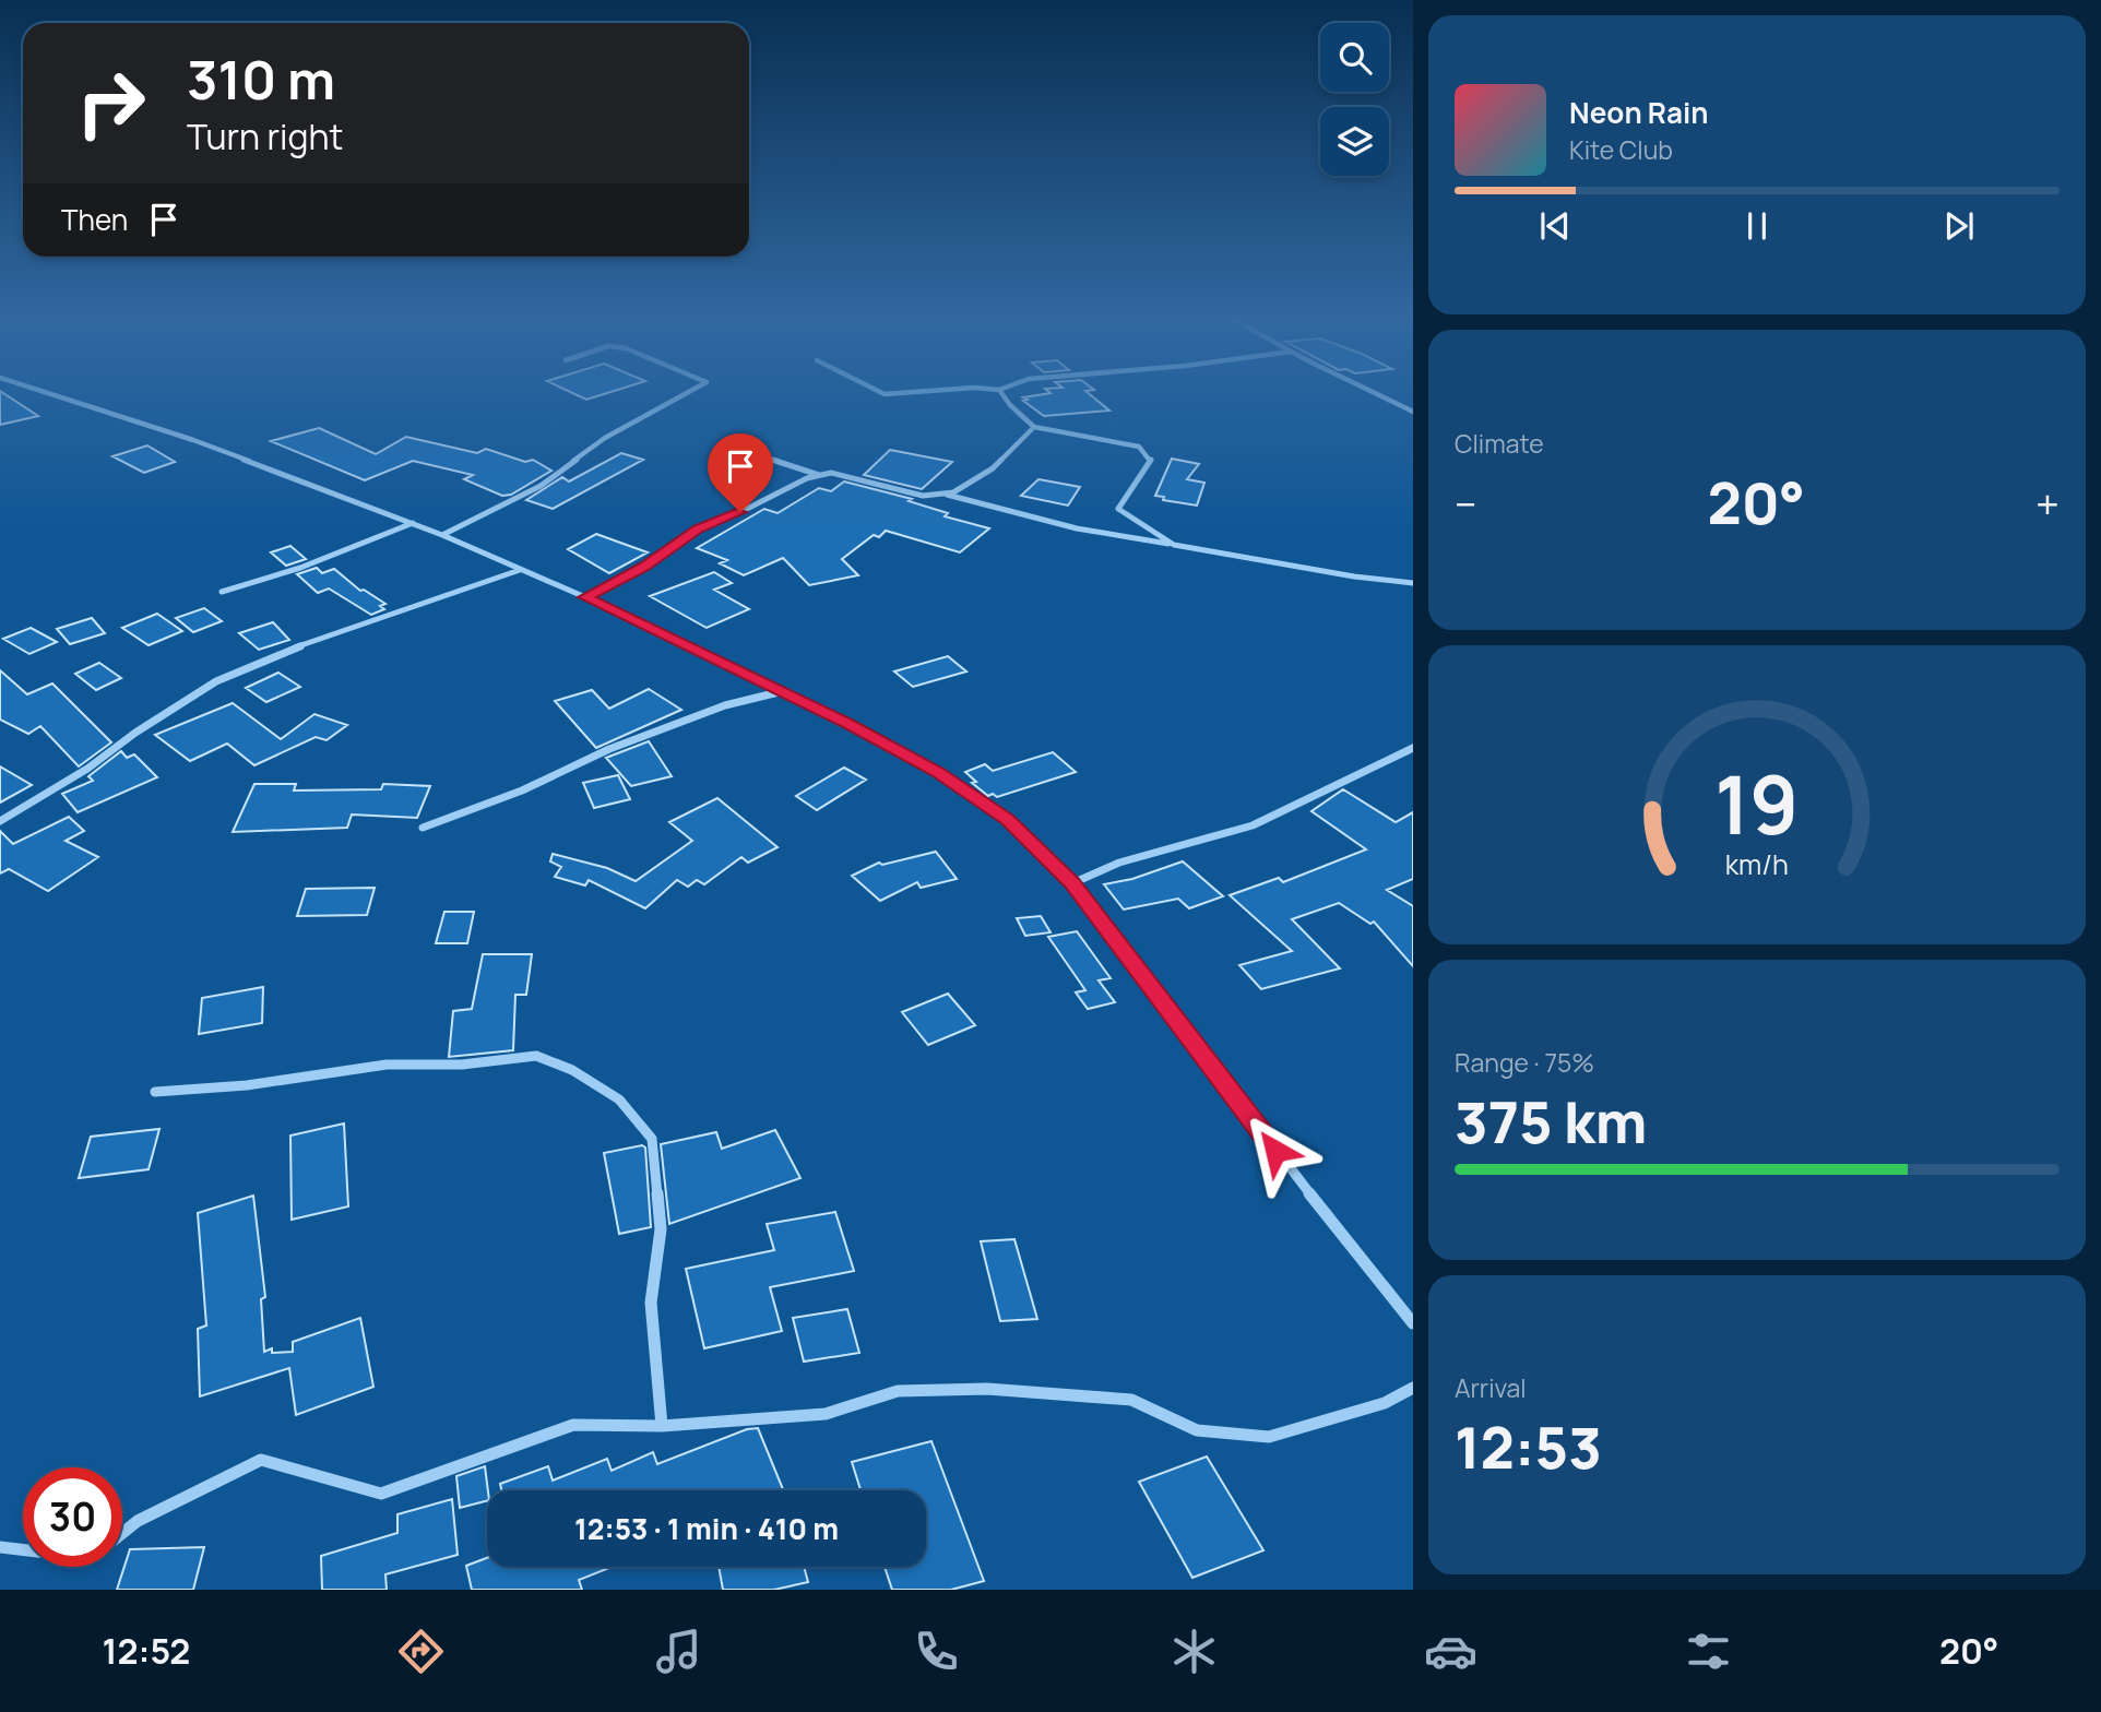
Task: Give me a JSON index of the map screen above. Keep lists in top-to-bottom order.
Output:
{
  "page": {
    "turn": ["310 m", "Turn right"],
    "song": ["Neon Rain", "Kite Club"],
    "then": "Then",
    "tile": [
      "Climate",
      ["Range · 75%", "375 km"],
      ["Arrival", "12:53"]
    ],
    "heat": ["−", "20°", "+"],
    "limit": "30",
    "trip": "12:53 · 1 min · 410 m",
    "tabs": ["12:52", "20°"],
    "gauge": ["19", "km/h"]
  }
}
